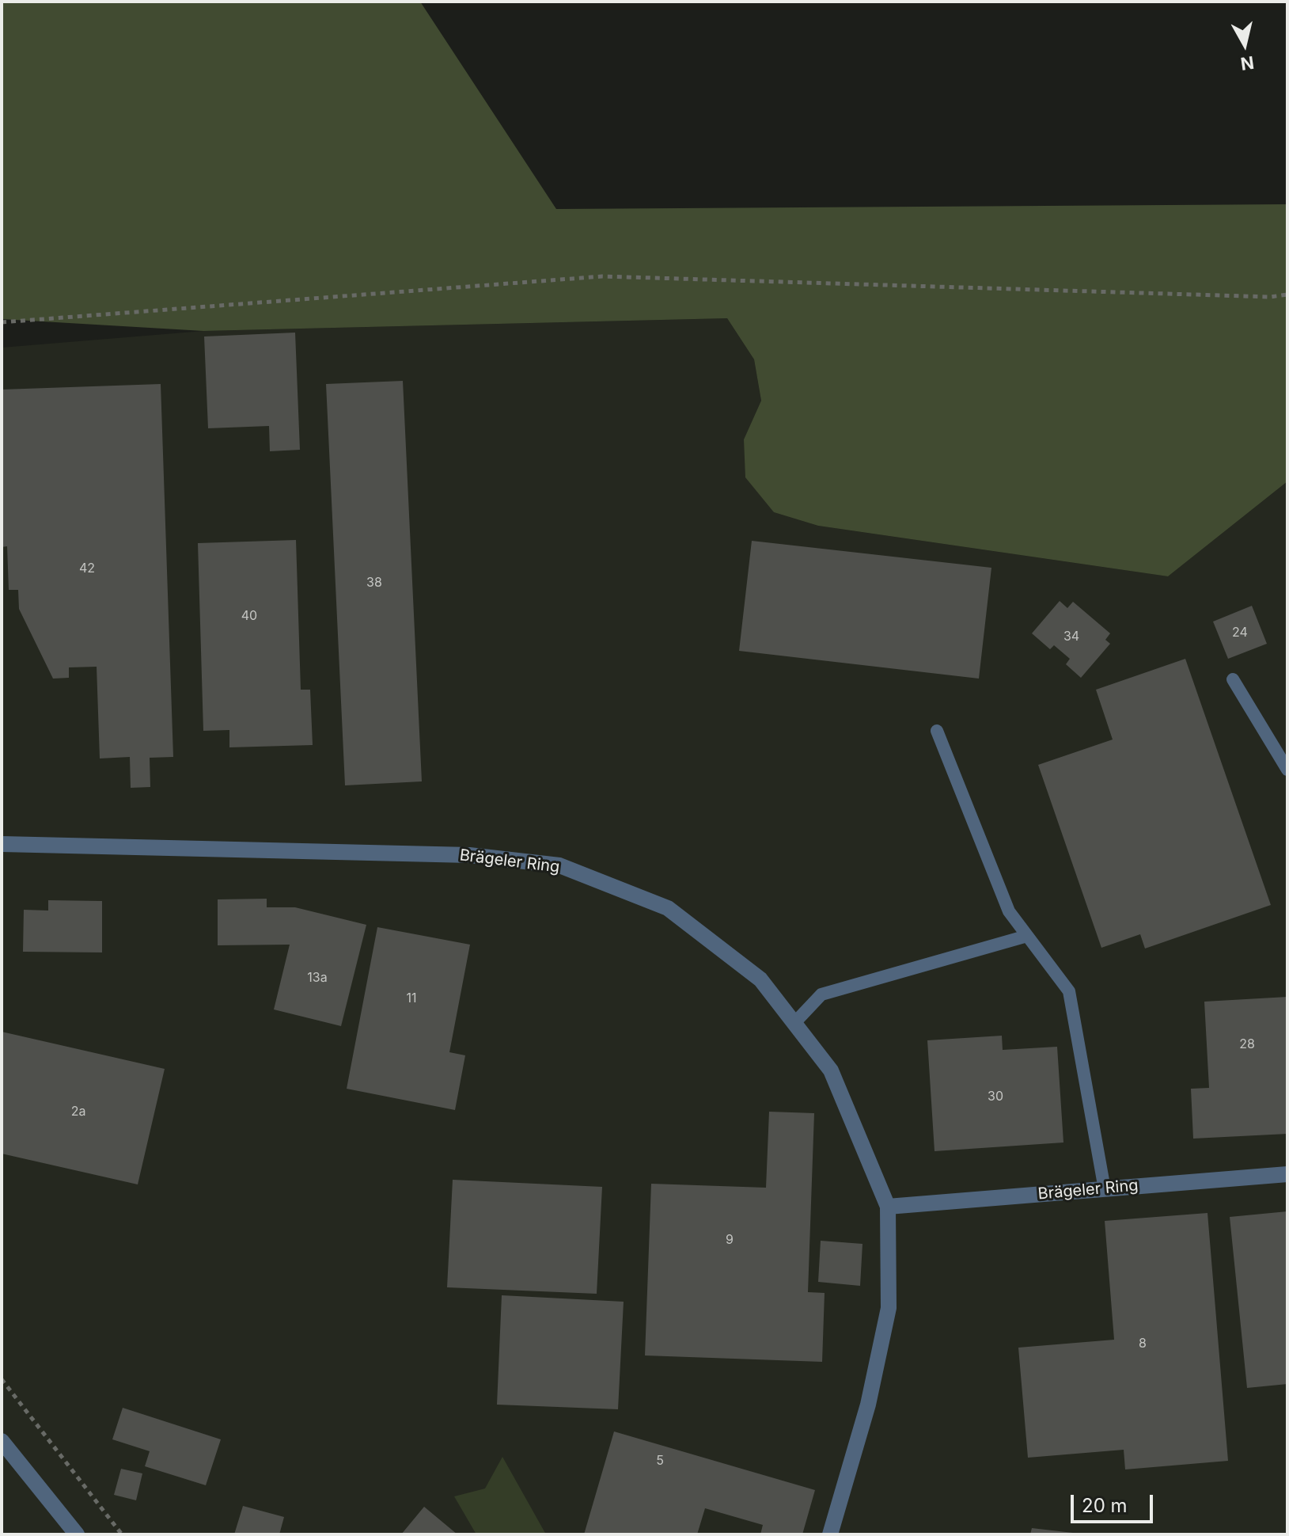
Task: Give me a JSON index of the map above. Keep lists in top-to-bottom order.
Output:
{
  "streets": {
    "street": ["Brägeler Ring"]
  },
  "house_numbers": [
    "42",
    "38",
    "40",
    "24",
    "34",
    "13a",
    "11",
    "28",
    "30",
    "2a",
    "9",
    "8",
    "5"
  ],
  "scale_bar": "20 m",
  "north": "bottom"
}
